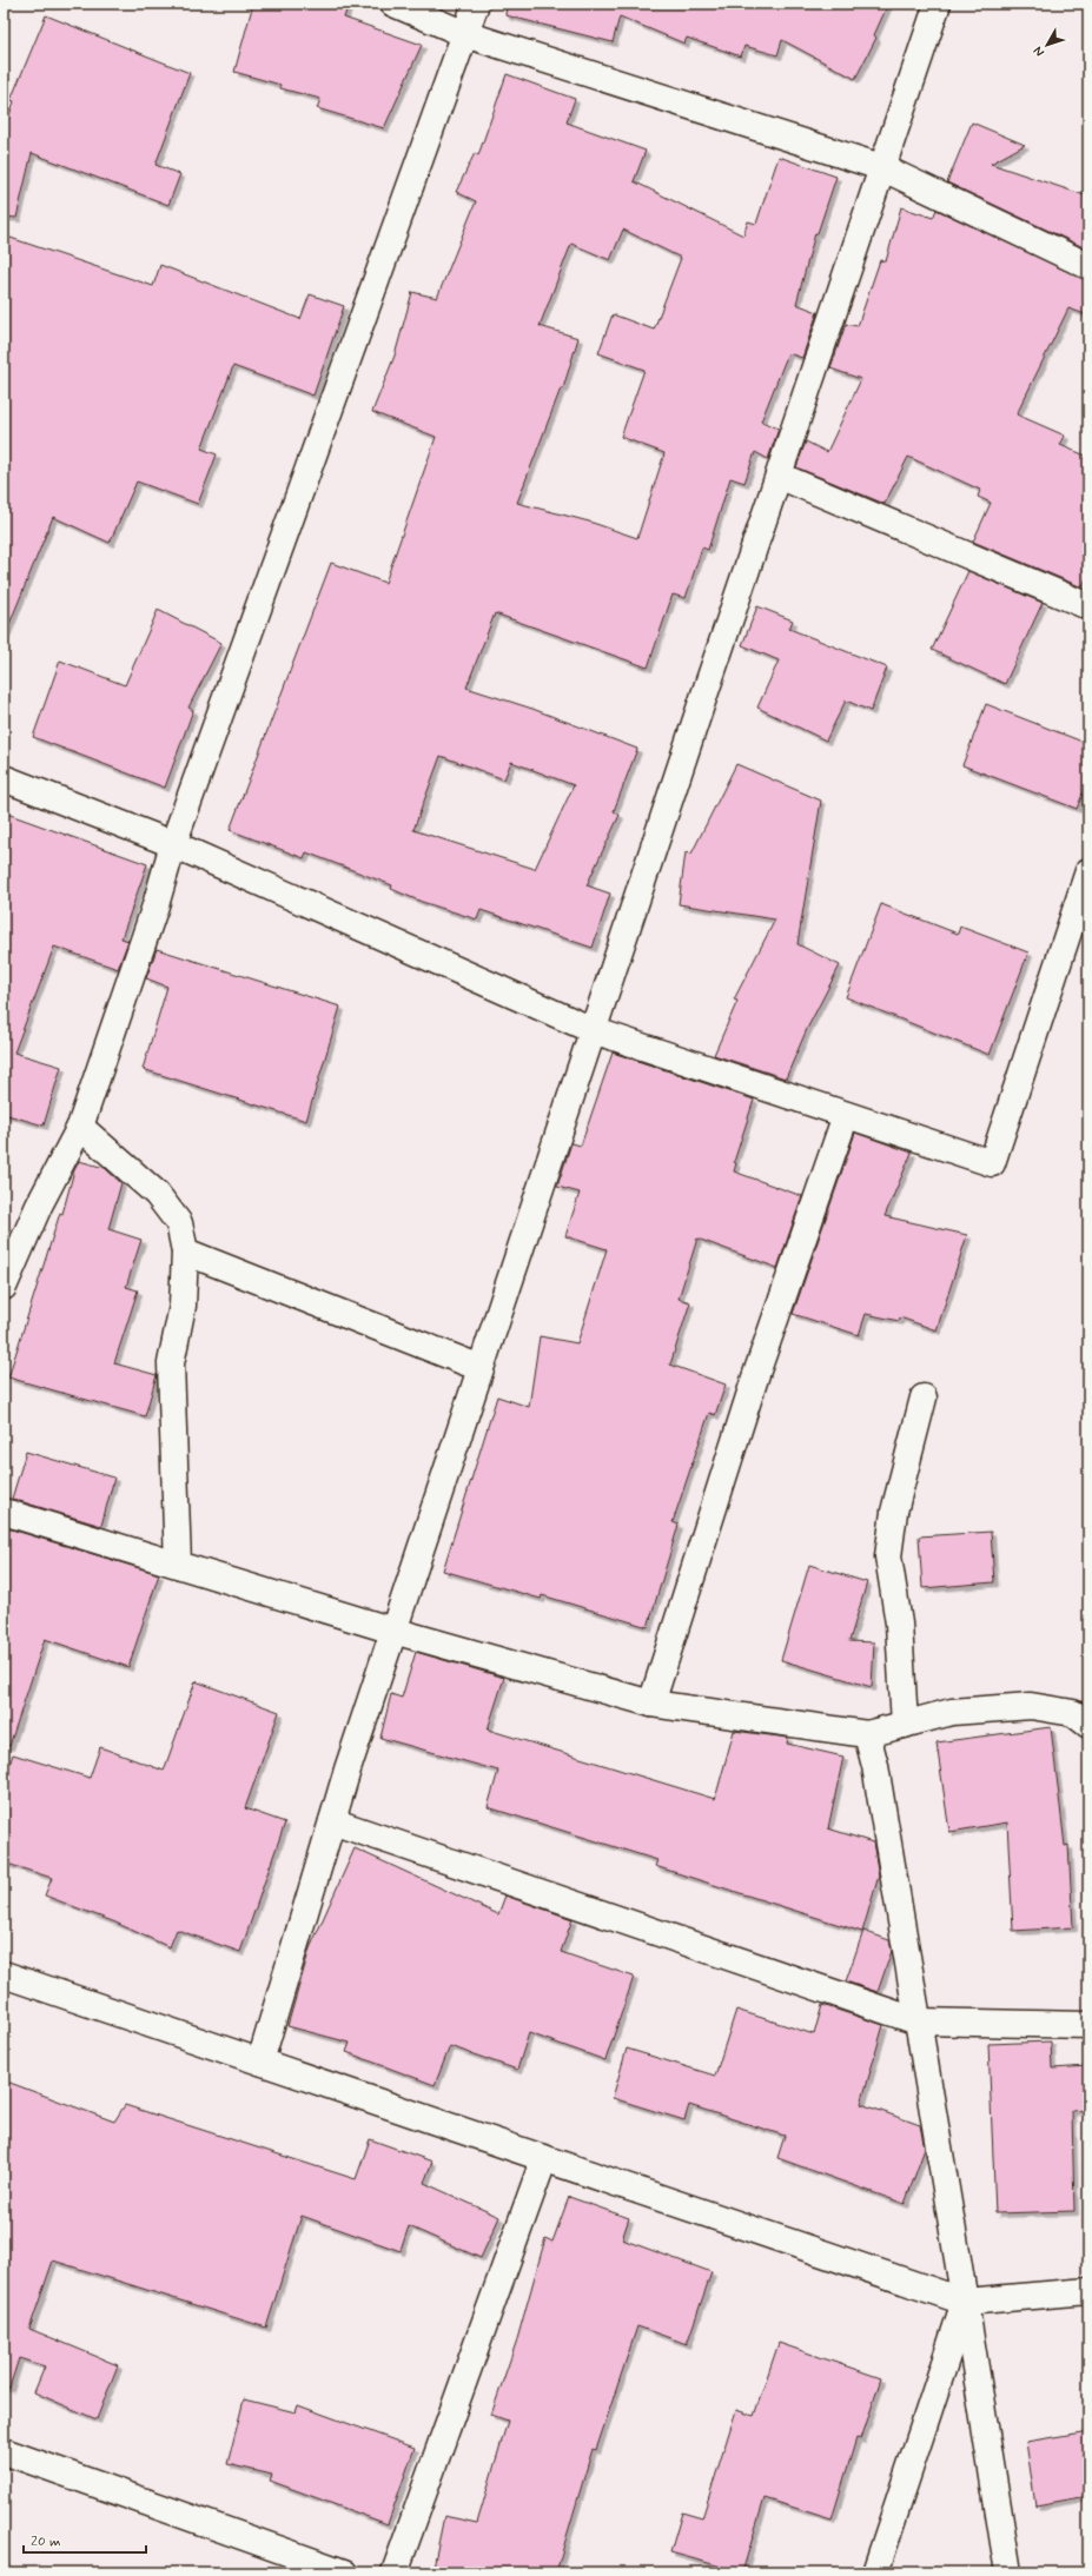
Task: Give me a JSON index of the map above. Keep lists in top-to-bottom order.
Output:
{
  "scale_bar": "20 m",
  "north": "bottom left"
}
